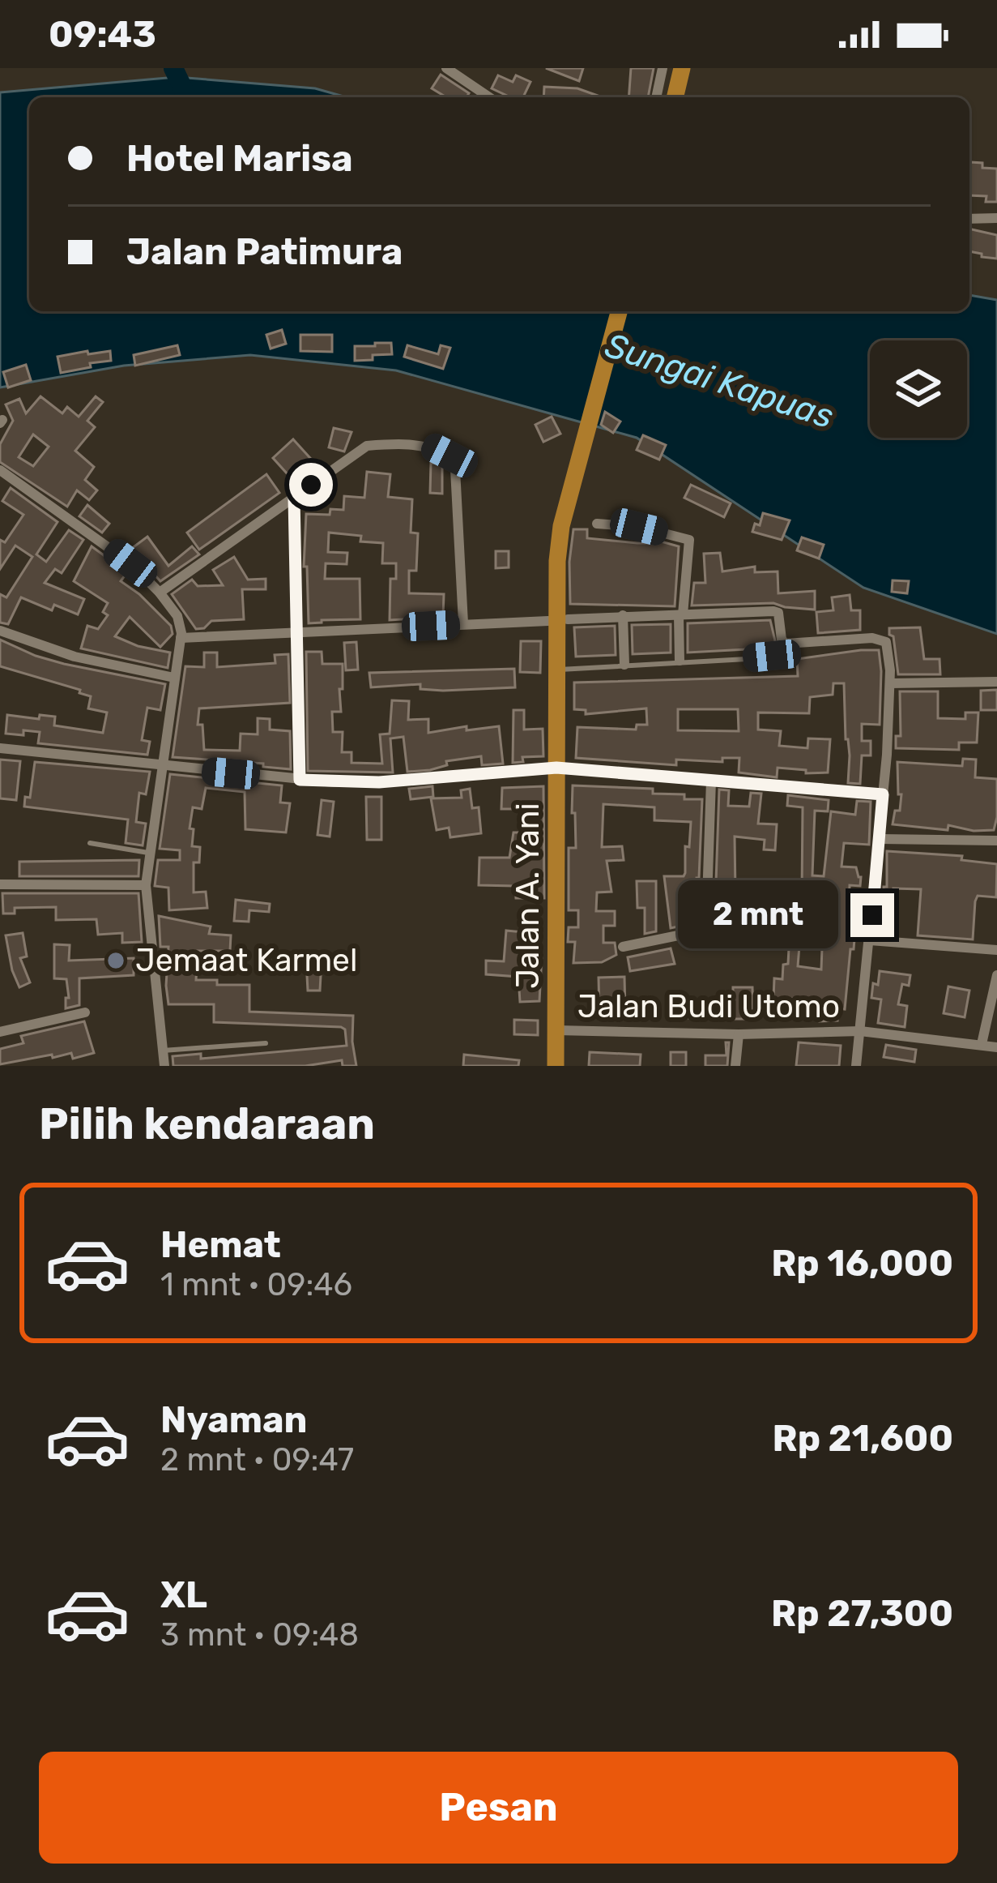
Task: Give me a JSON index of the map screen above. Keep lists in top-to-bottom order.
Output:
{
  "streets": {
    "highway": ["Jalan A. Yani"],
    "street": ["Jalan Budi Utomo"]
  },
  "crossings": [
    ["Jalan A. Yani", "Jalan Budi Utomo"]
  ],
  "water": ["Sungai Kapuas"],
  "places": ["Jemaat Karmel"],
  "page": {
    "status": "09:43",
    "banner": ["Hotel Marisa", "Jalan Patimura"],
    "bubble": "2 mnt",
    "heading": "Pilih kendaraan",
    "list": [
      {
        "name": "Hemat",
        "note": "1 mnt · 09:46",
        "value": "Rp 16,000"
      },
      {
        "name": "Nyaman",
        "note": "2 mnt · 09:47",
        "value": "Rp 21,600"
      },
      {
        "name": "XL",
        "note": "3 mnt · 09:48",
        "value": "Rp 27,300"
      }
    ],
    "buttons": "Pesan"
  }
}
